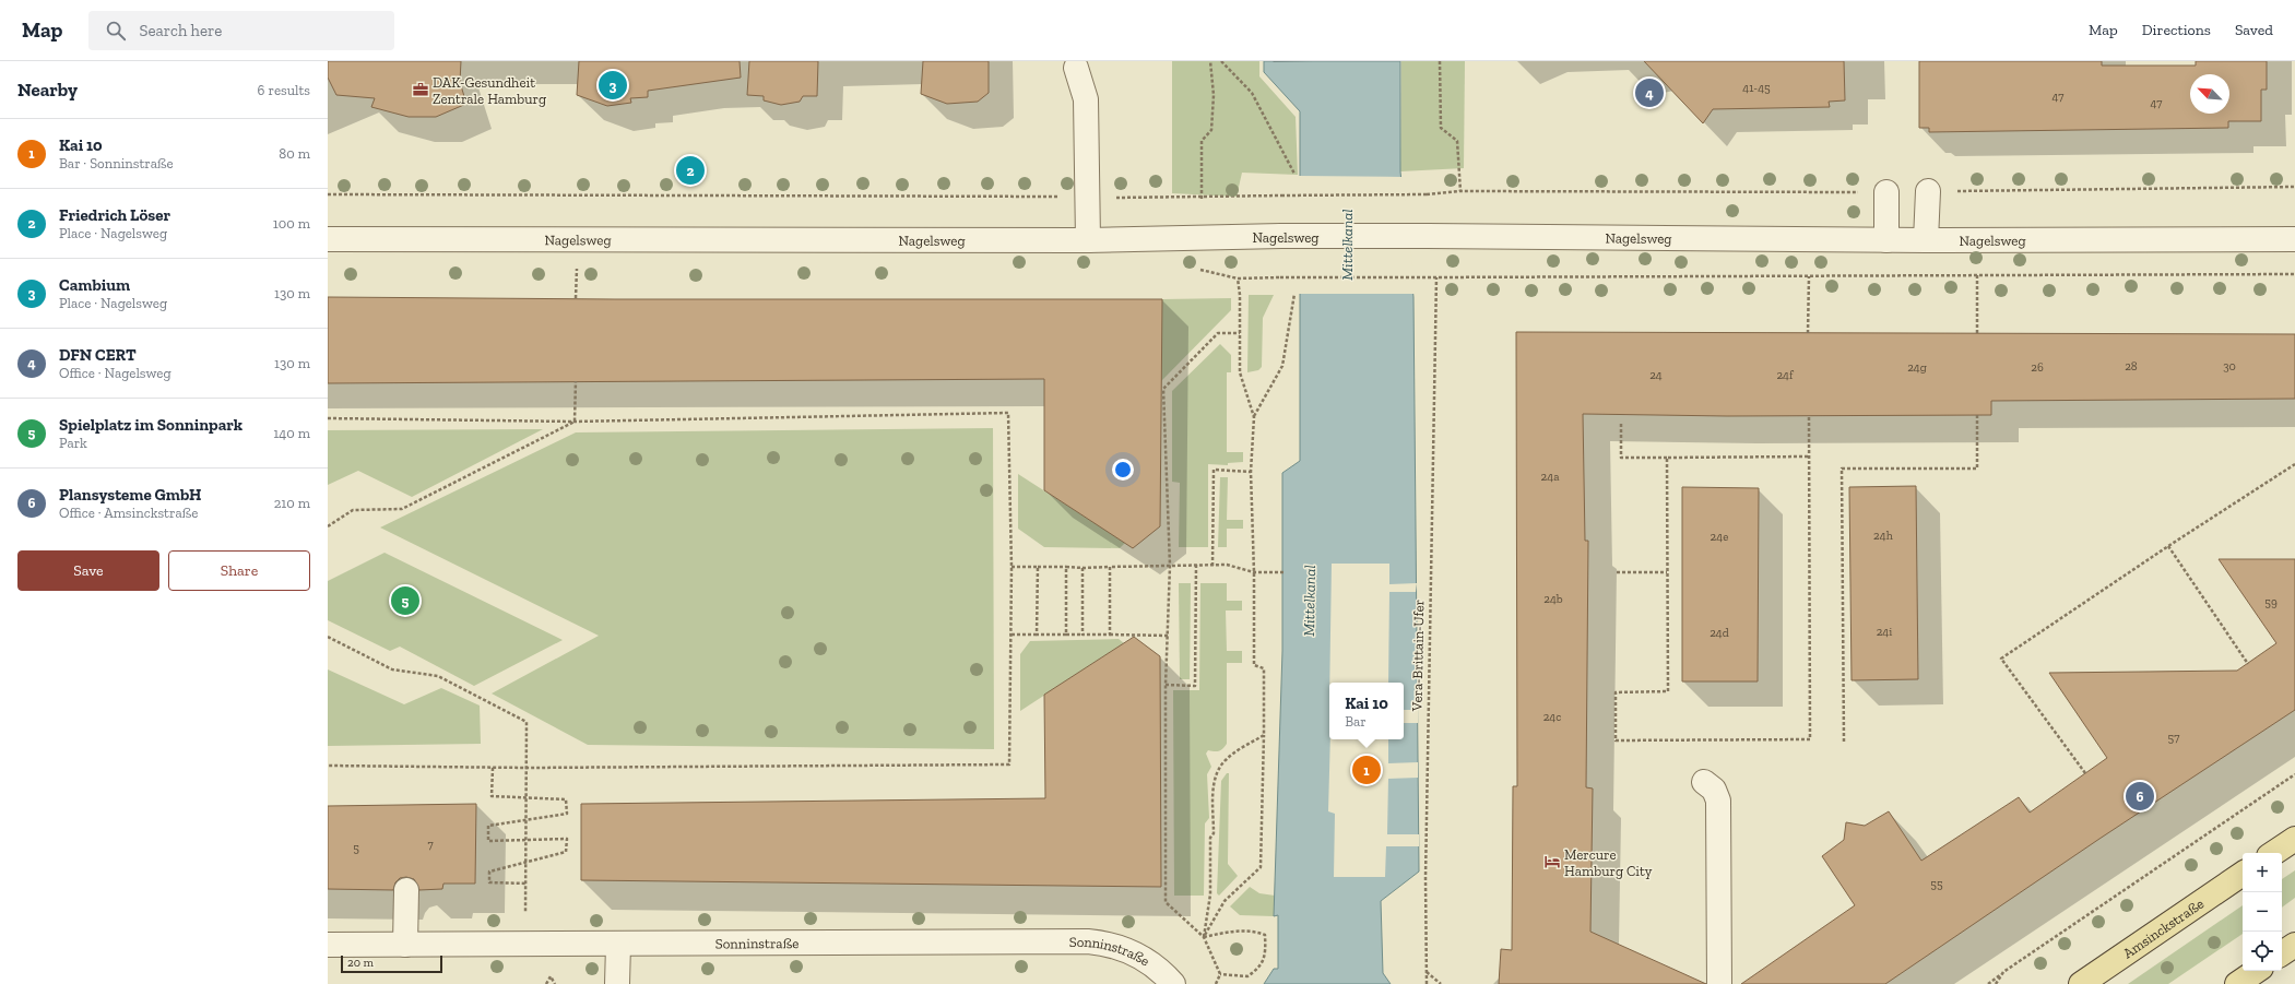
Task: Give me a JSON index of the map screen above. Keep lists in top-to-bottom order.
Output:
{
  "streets": {
    "main road": ["Amsinckstraße"],
    "street": ["Nagelsweg", "Sonninstraße"],
    "path": ["Vera-Brittain-Ufer"]
  },
  "water": ["Mittelkanal"],
  "places": {
    "office": ["DAK-Gesundheit Zentrale Hamburg"],
    "hotel": ["Mercure Hamburg City"]
  },
  "house_numbers": [
    "41-45",
    "47",
    "47",
    "28",
    "30",
    "24g",
    "26",
    "24",
    "24f",
    "24a",
    "24h",
    "24e",
    "24b",
    "59",
    "24i",
    "24d",
    "24c",
    "57",
    "7",
    "5",
    "55"
  ],
  "scale_bar": "20 m",
  "north": "top left",
  "page": {
    "header": "Map",
    "search": "Search here",
    "nav": ["Map", "Directions", "Saved"],
    "heading": ["Nearby", "6 results"],
    "pins": [
      "3",
      "4",
      "2",
      "5",
      "1",
      "6"
    ],
    "list": [
      {
        "mark": "1",
        "name": "Kai 10",
        "note": "Bar · Sonninstraße",
        "value": "80 m"
      },
      {
        "mark": "2",
        "name": "Friedrich Löser",
        "note": "Place · Nagelsweg",
        "value": "100 m"
      },
      {
        "mark": "3",
        "name": "Cambium",
        "note": "Place · Nagelsweg",
        "value": "130 m"
      },
      {
        "mark": "4",
        "name": "DFN CERT",
        "note": "Office · Nagelsweg",
        "value": "130 m"
      },
      {
        "mark": "5",
        "name": "Spielplatz im Sonninpark",
        "note": "Park",
        "value": "140 m"
      },
      {
        "mark": "6",
        "name": "Plansysteme GmbH",
        "note": "Office · Amsinckstraße",
        "value": "210 m"
      }
    ],
    "buttons": ["Save", "Share"],
    "popup": ["Kai 10", "Bar"],
    "map_buttons": ["+", "−"],
    "scale": "20 m"
  }
}
